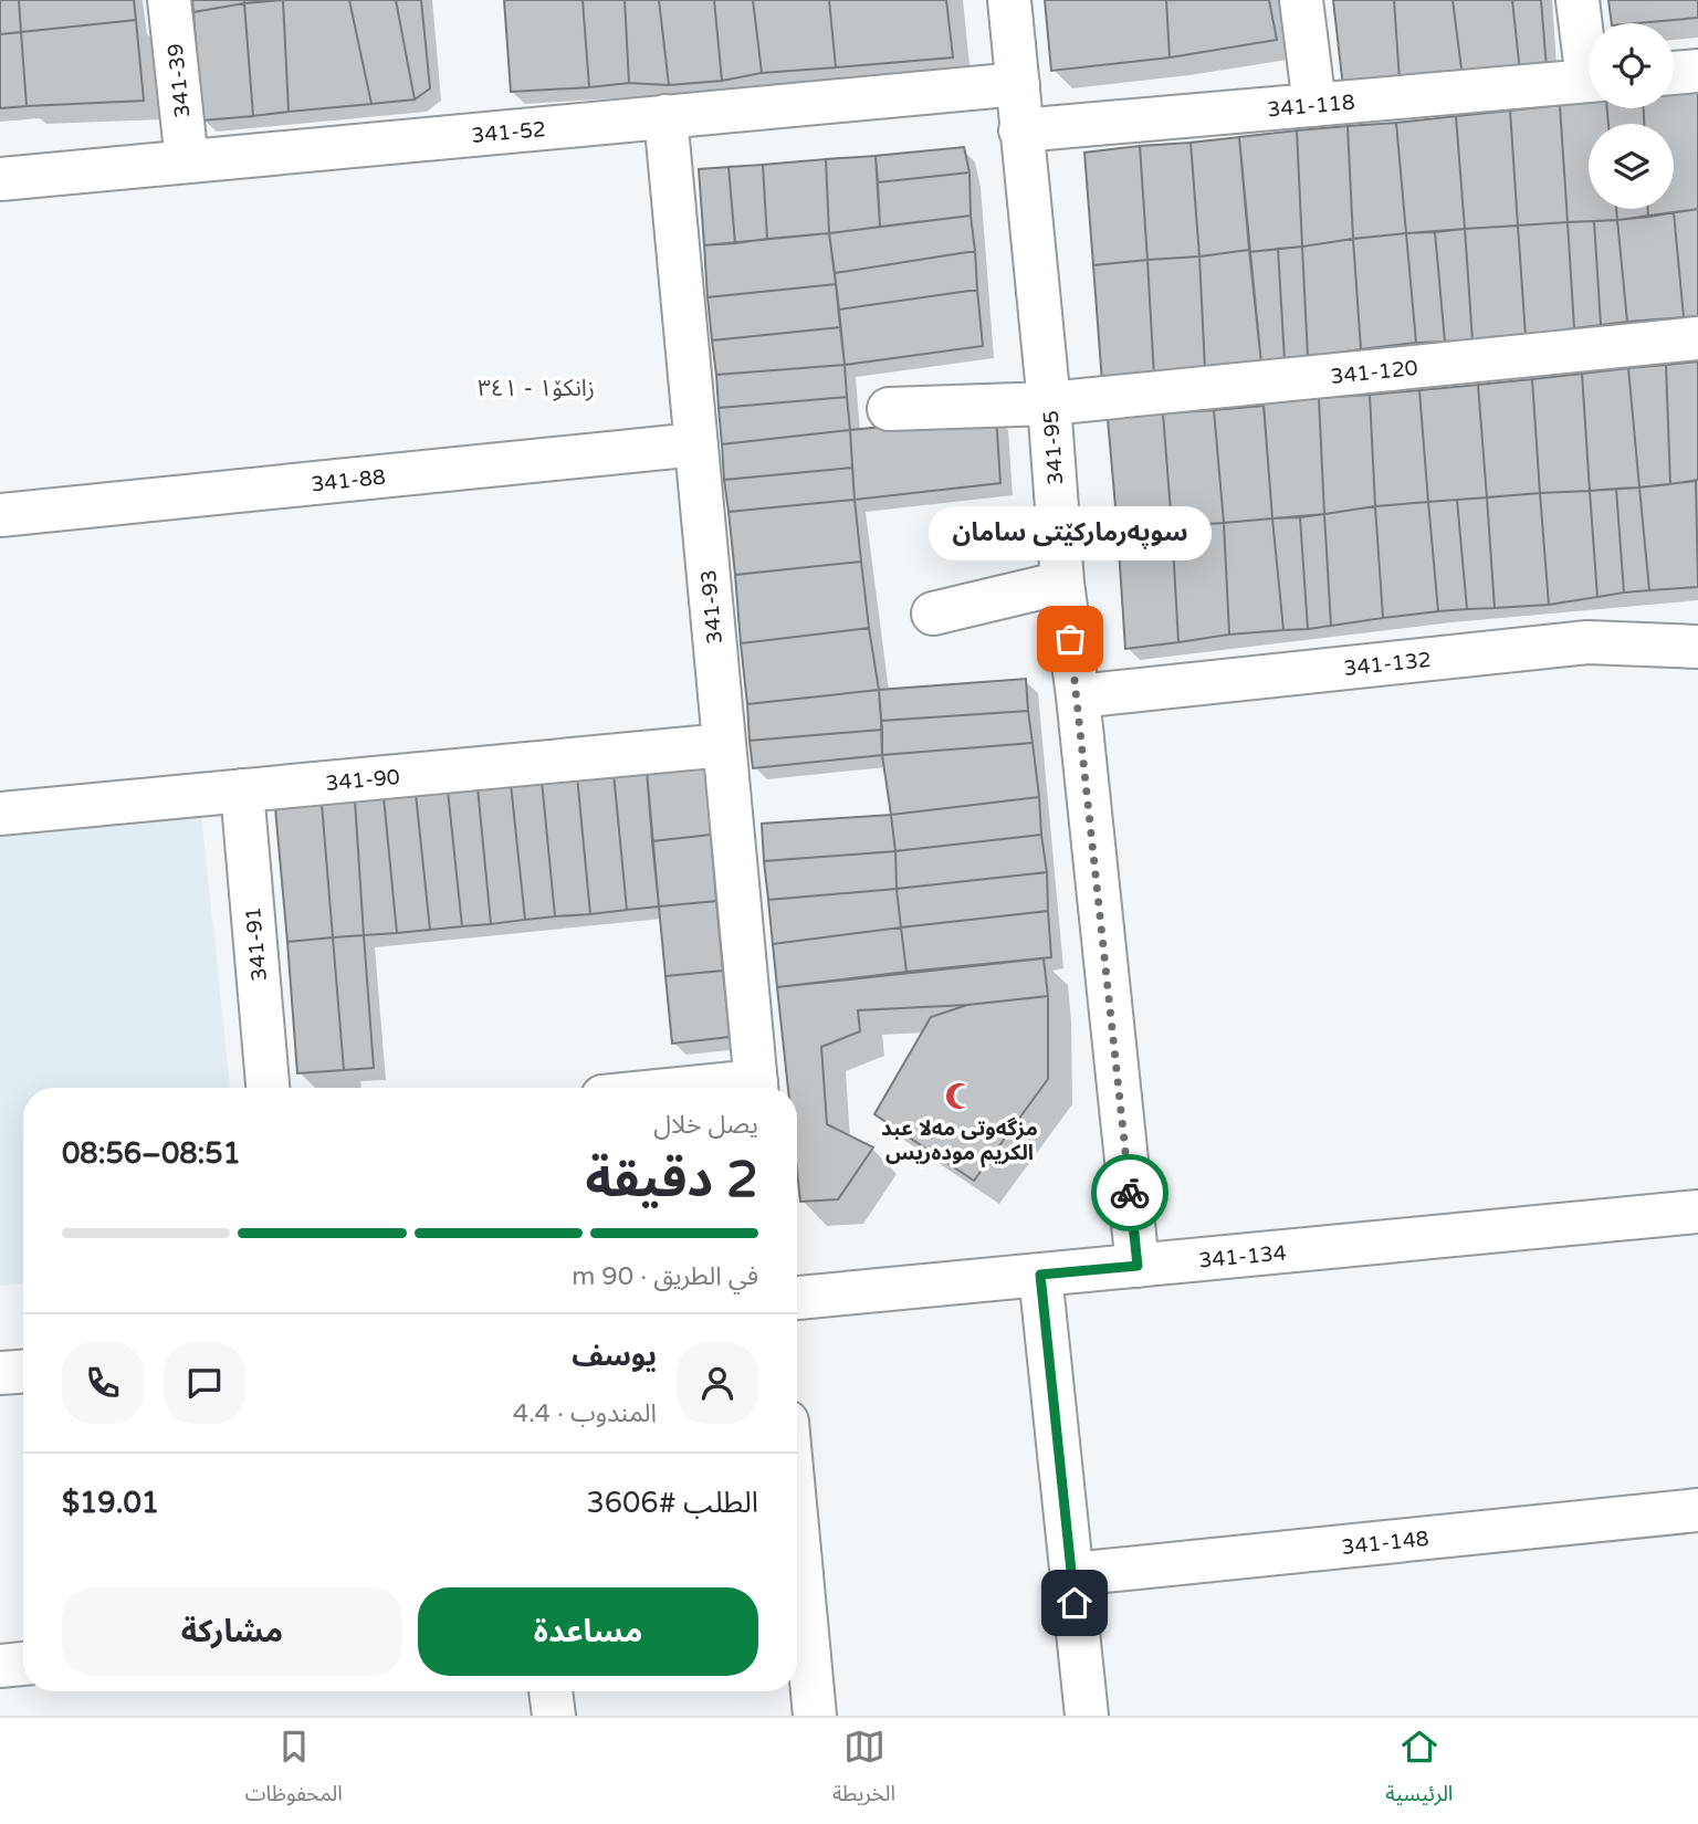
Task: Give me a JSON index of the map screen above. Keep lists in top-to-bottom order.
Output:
{
  "streets": {
    "street": [
      "341-39",
      "341-118",
      "341-52",
      "341-120",
      "341-95",
      "341-88",
      "341-93",
      "341-132",
      "341-90",
      "341-91",
      "341-134",
      "341-148"
    ]
  },
  "crossings": [
    ["341-39", "341-52"],
    ["341-118", "341-95"],
    ["341-52", "341-95"],
    ["341-52", "341-93"],
    ["341-120", "341-95"],
    ["341-95", "341-132"],
    ["341-95", "341-134"],
    ["341-88", "341-93"],
    ["341-93", "341-90"],
    ["341-90", "341-91"]
  ],
  "districts": ["زانکۆ١ - ٣٤١"],
  "places": {
    "other": ["سوپەرمارکێتی سامان"],
    "mosque": ["مزگه‌وتی مه‌لا عبد الكريم موده‌ریس"]
  },
  "page": {
    "bubble": "سوپەرمارکێتی سامان",
    "heading": ["2 دقيقة", "يصل خلال", "08:51–08:56"],
    "panel": [
      "يوسف",
      "المندوب · 4.4",
      "الطلب #3606",
      "$19.01"
    ],
    "bar": "في الطريق · 90 m",
    "buttons": ["مساعدة", "مشاركة"],
    "tabs": ["الرئيسية", "الخريطة", "المحفوظات"]
  }
}
